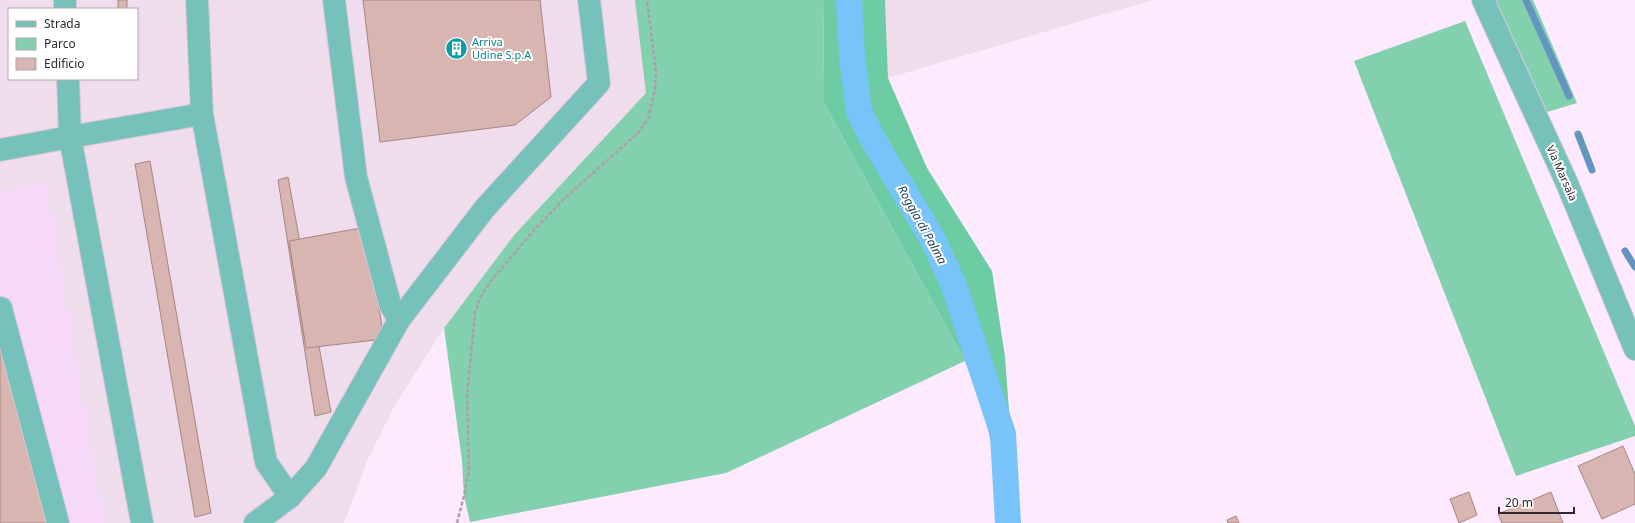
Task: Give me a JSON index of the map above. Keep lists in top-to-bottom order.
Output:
{
  "streets": {
    "street": ["Via Marsala"]
  },
  "water": ["Roggia di Palma"],
  "places": {
    "building": ["Arriva Udine S.p.A"]
  },
  "legend": ["Strada", "Parco", "Edificio"],
  "scale_bar": "20 m"
}
